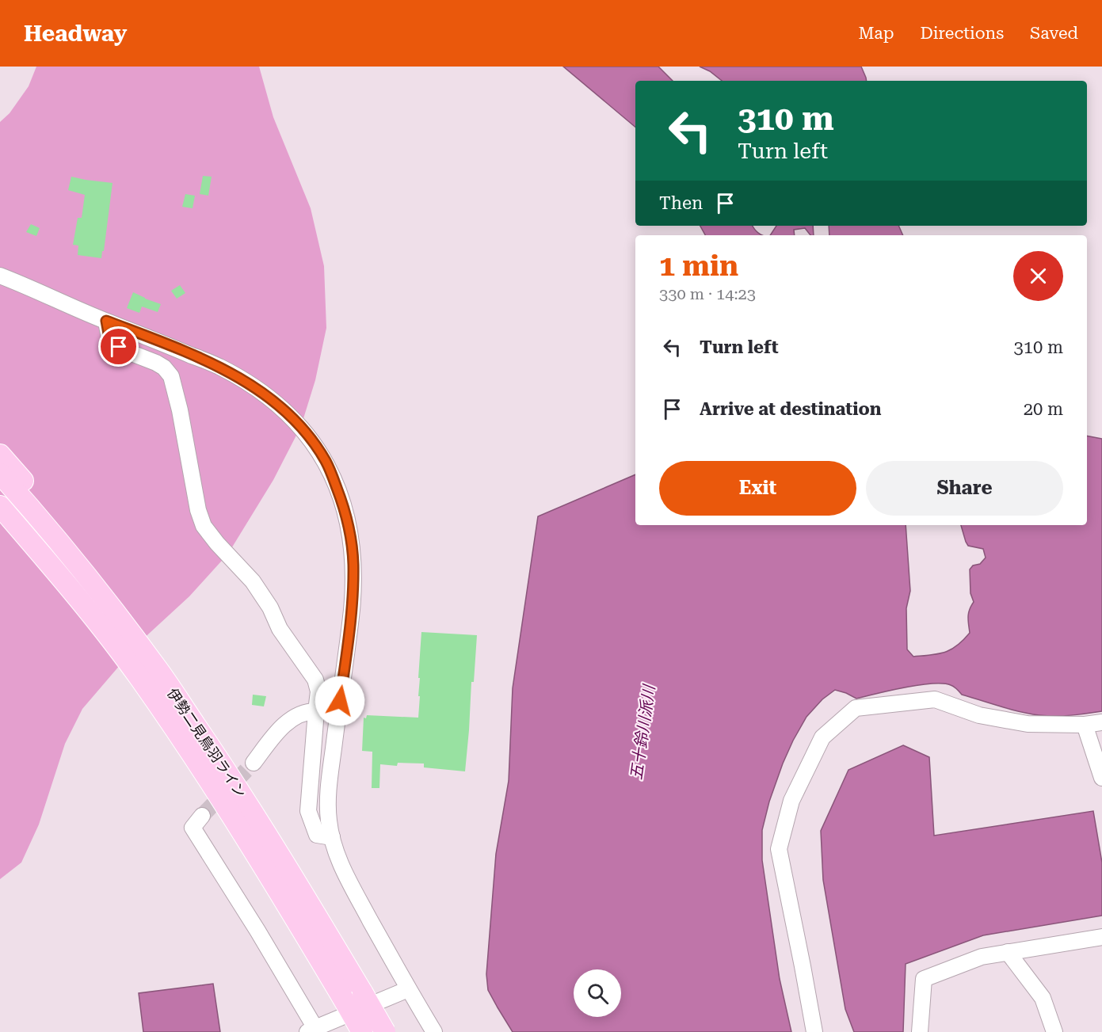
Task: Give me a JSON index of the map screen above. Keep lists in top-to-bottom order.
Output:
{
  "streets": {
    "main road": ["伊勢二見鳥羽ライン"]
  },
  "water": ["五十鈴川派川"],
  "page": {
    "header": "Headway",
    "nav": ["Map", "Directions", "Saved"],
    "turn": ["310 m", "Turn left"],
    "then": "Then",
    "heading": ["1 min", "330 m · 14:23"],
    "list": [
      {
        "name": "Turn left",
        "value": "310 m"
      },
      {
        "name": "Arrive at destination",
        "value": "20 m"
      }
    ],
    "buttons": ["Exit", "Share"]
  }
}
